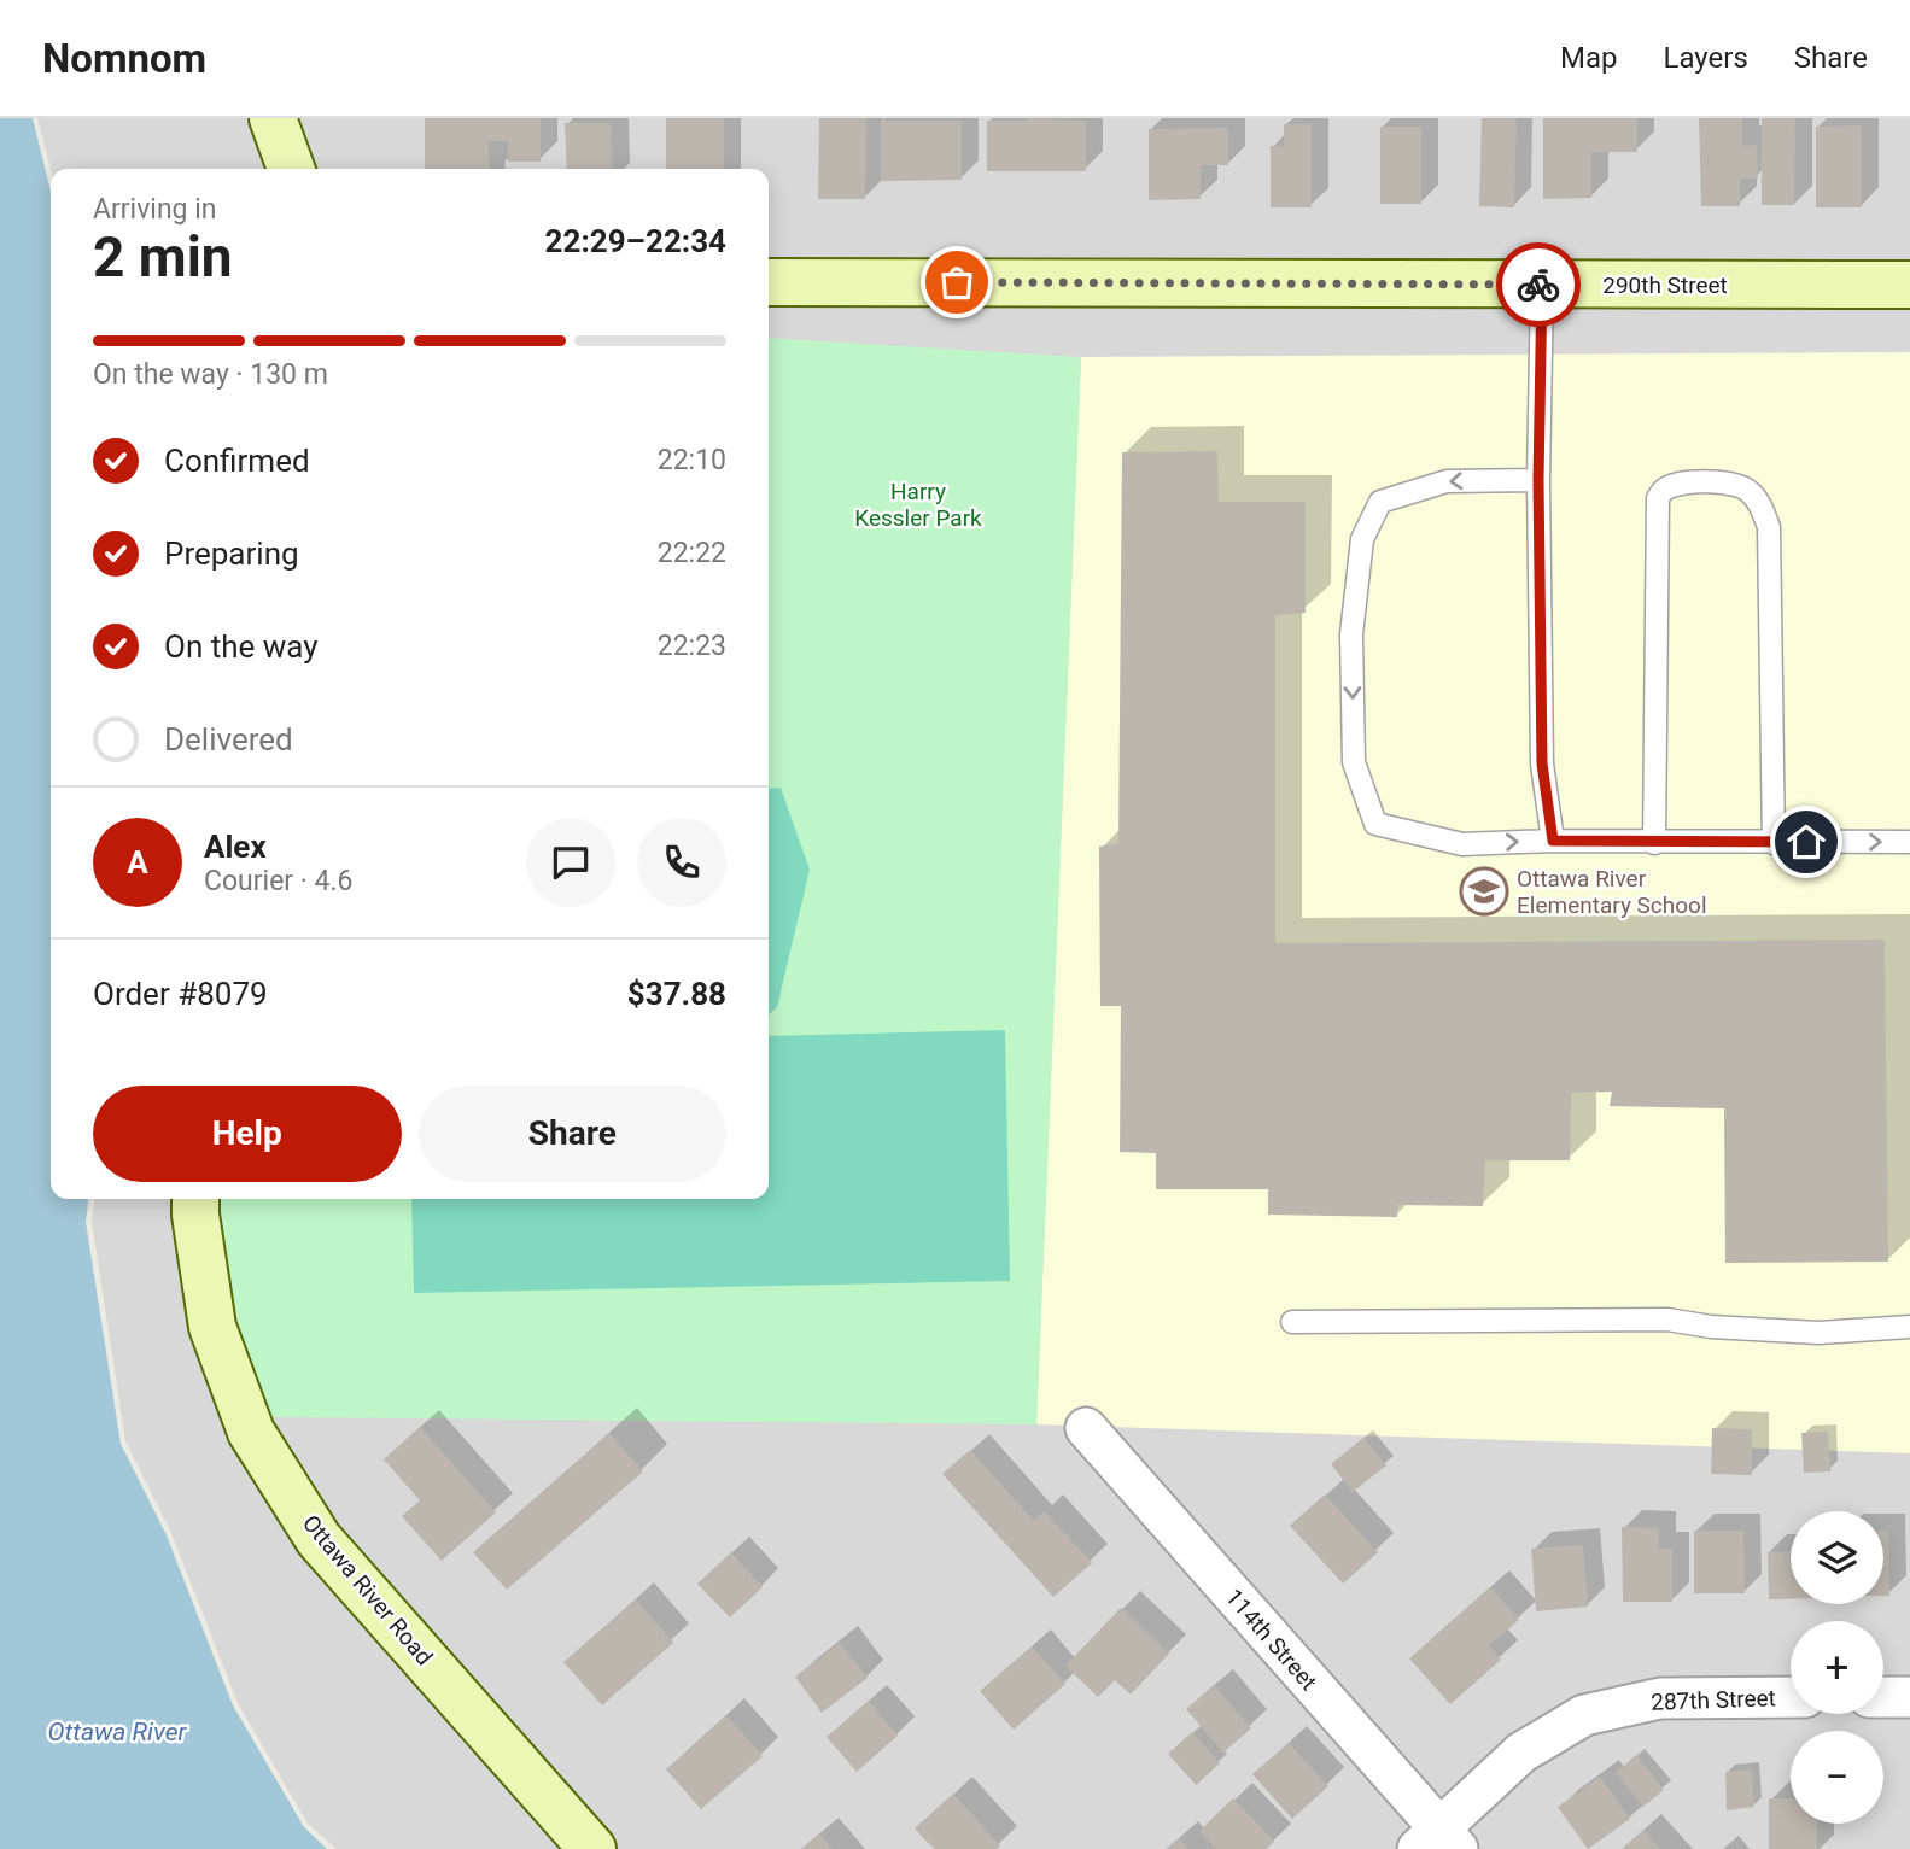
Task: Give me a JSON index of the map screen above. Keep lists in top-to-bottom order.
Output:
{
  "streets": {
    "street": [
      "290th Street",
      "Ottawa River Road",
      "114th Street",
      "287th Street"
    ]
  },
  "crossings": [
    ["114th Street", "287th Street"]
  ],
  "water": ["Ottawa River"],
  "parks": ["Harry Kessler Park"],
  "places": {
    "school or university": ["Ottawa River Elementary School"]
  },
  "page": {
    "header": "Nomnom",
    "nav": ["Map", "Layers", "Share"],
    "heading": ["2 min", "Arriving in", "22:29–22:34"],
    "panel": [
      "Alex",
      "Courier · 4.6",
      "Order #8079",
      "$37.88"
    ],
    "bar": "On the way · 130 m",
    "list": [
      ["Confirmed", "22:10"],
      ["Preparing", "22:22"],
      ["On the way", "22:23"],
      "Delivered"
    ],
    "round": "A",
    "buttons": ["Help", "Share"],
    "map_buttons": ["+", "−"]
  }
}
